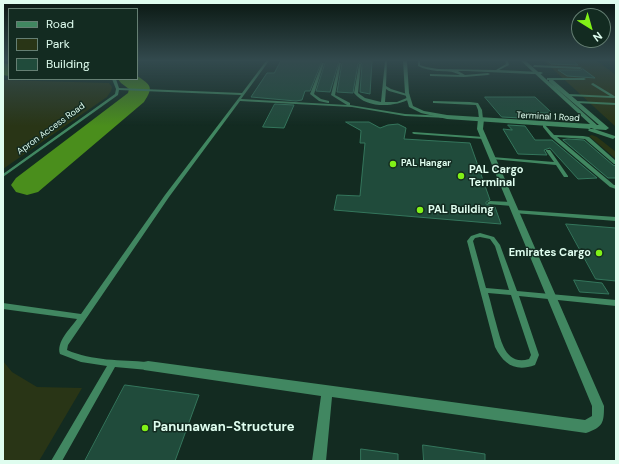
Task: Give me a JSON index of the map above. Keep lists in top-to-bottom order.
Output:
{
  "streets": {
    "street": ["Terminal 1 Road"],
    "lane": ["Apron Access Road"]
  },
  "places": [
    "PAL Hangar",
    "PAL Cargo Terminal",
    "PAL Building",
    "Emirates Cargo",
    "Panunawan-Structure"
  ],
  "legend": ["Road", "Park", "Building"],
  "north": "bottom right"
}
